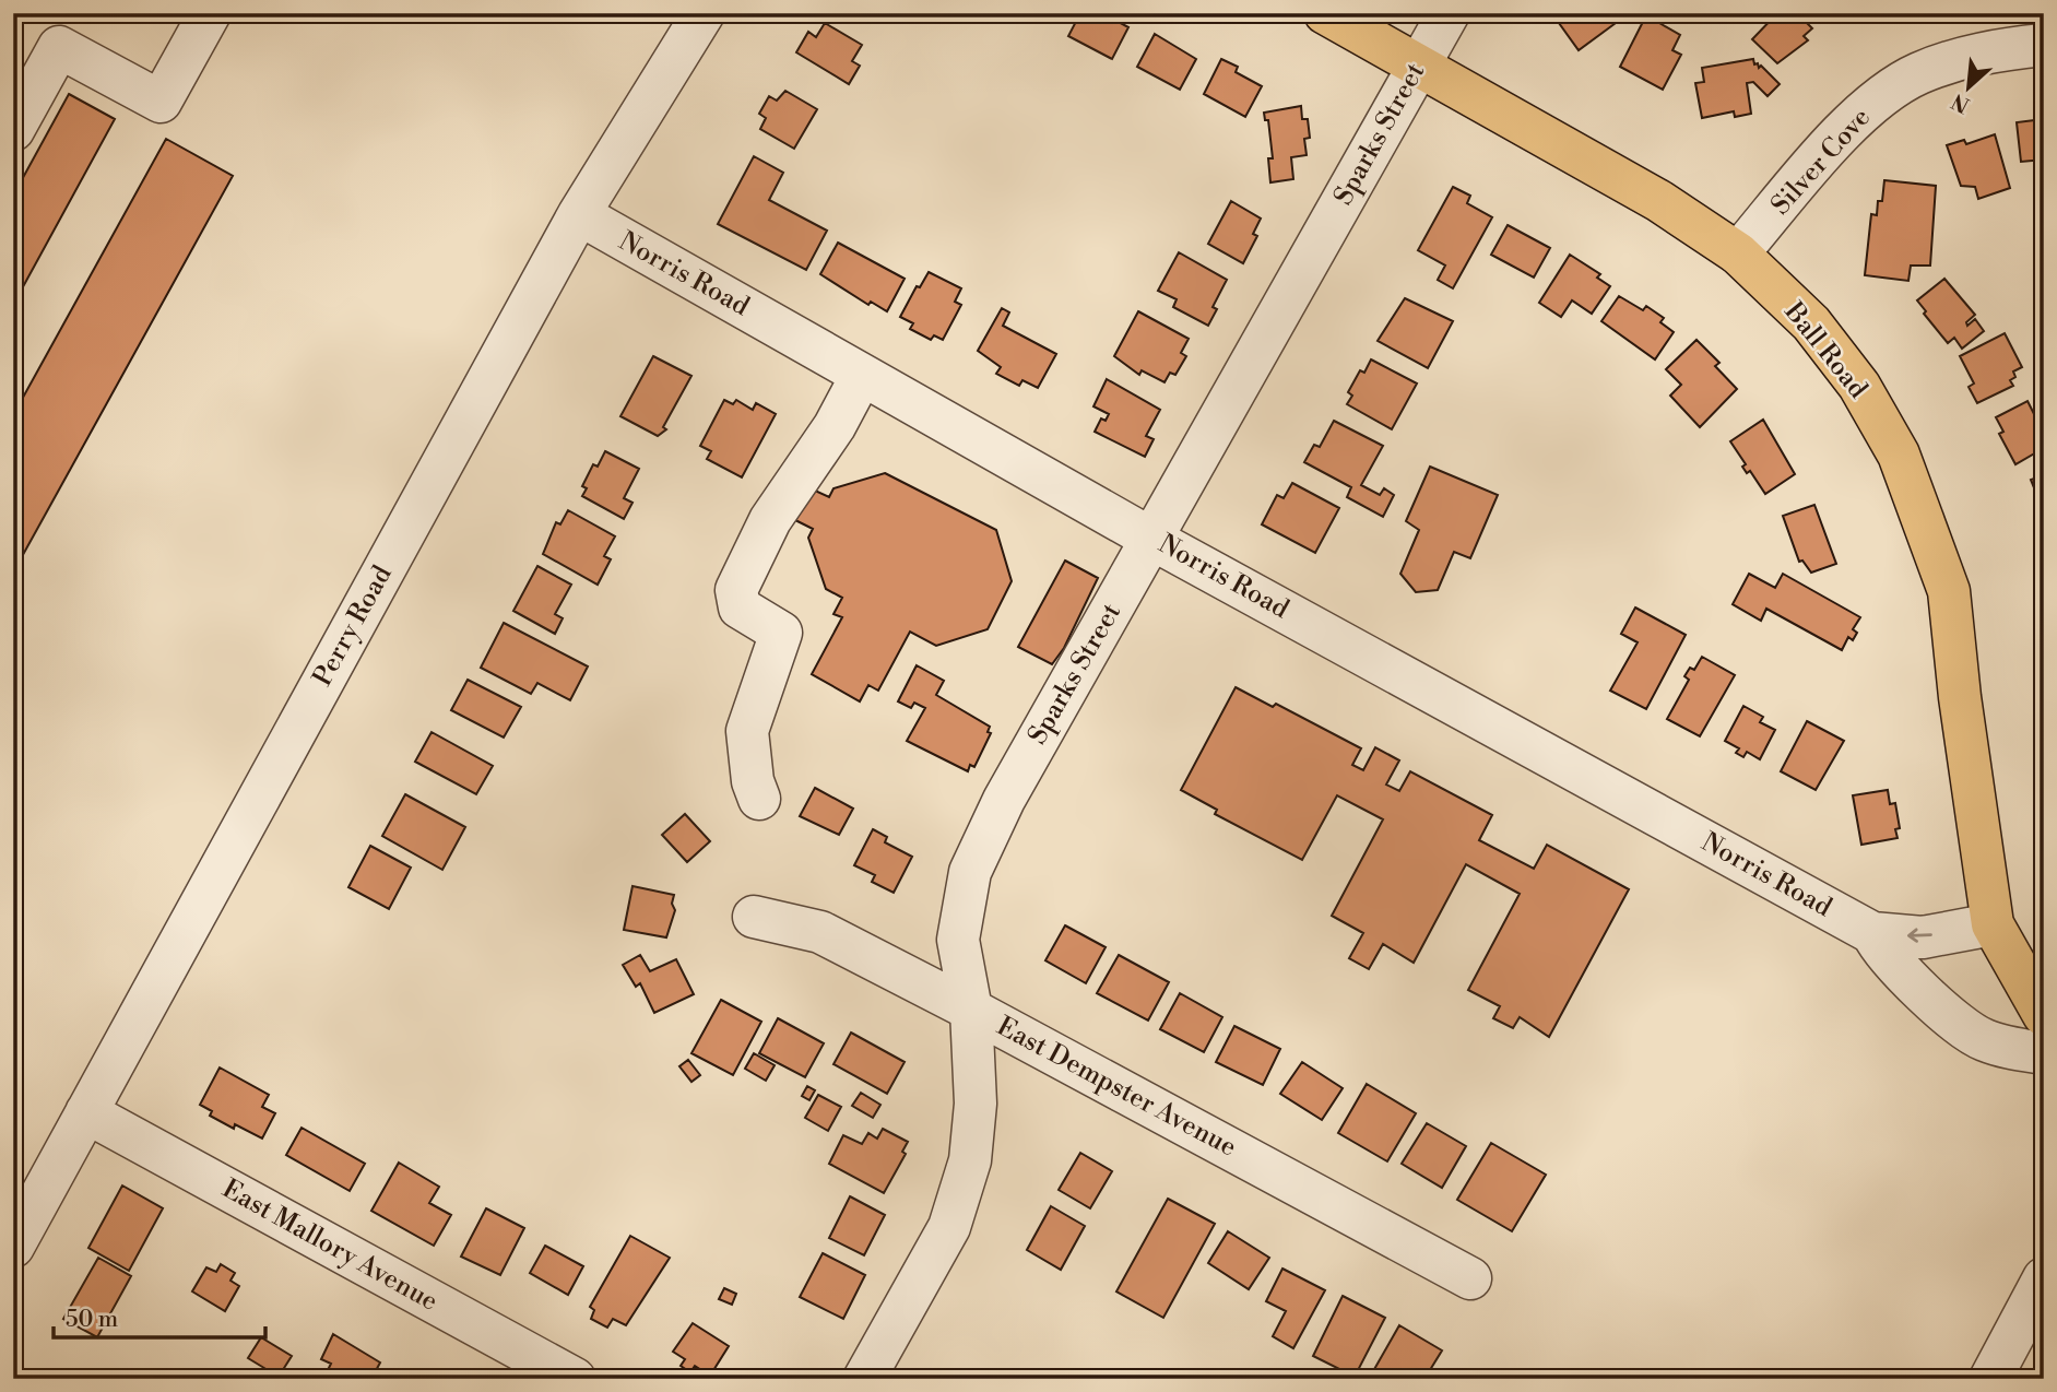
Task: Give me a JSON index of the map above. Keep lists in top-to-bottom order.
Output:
{
  "streets": {
    "main road": ["Ball Road"],
    "street": [
      "Sparks Street",
      "Silver Cove",
      "Norris Road",
      "Perry Road",
      "East Dempster Avenue",
      "East Mallory Avenue"
    ]
  },
  "crossings": [
    ["Sparks Street", "Norris Road"],
    ["Sparks Street", "Ball Road"],
    ["Sparks Street", "East Dempster Avenue"],
    ["Silver Cove", "Ball Road"],
    ["Norris Road", "Ball Road"],
    ["Norris Road", "Perry Road"],
    ["Perry Road", "East Mallory Avenue"]
  ],
  "scale_bar": "50 m",
  "north": "bottom left"
}
